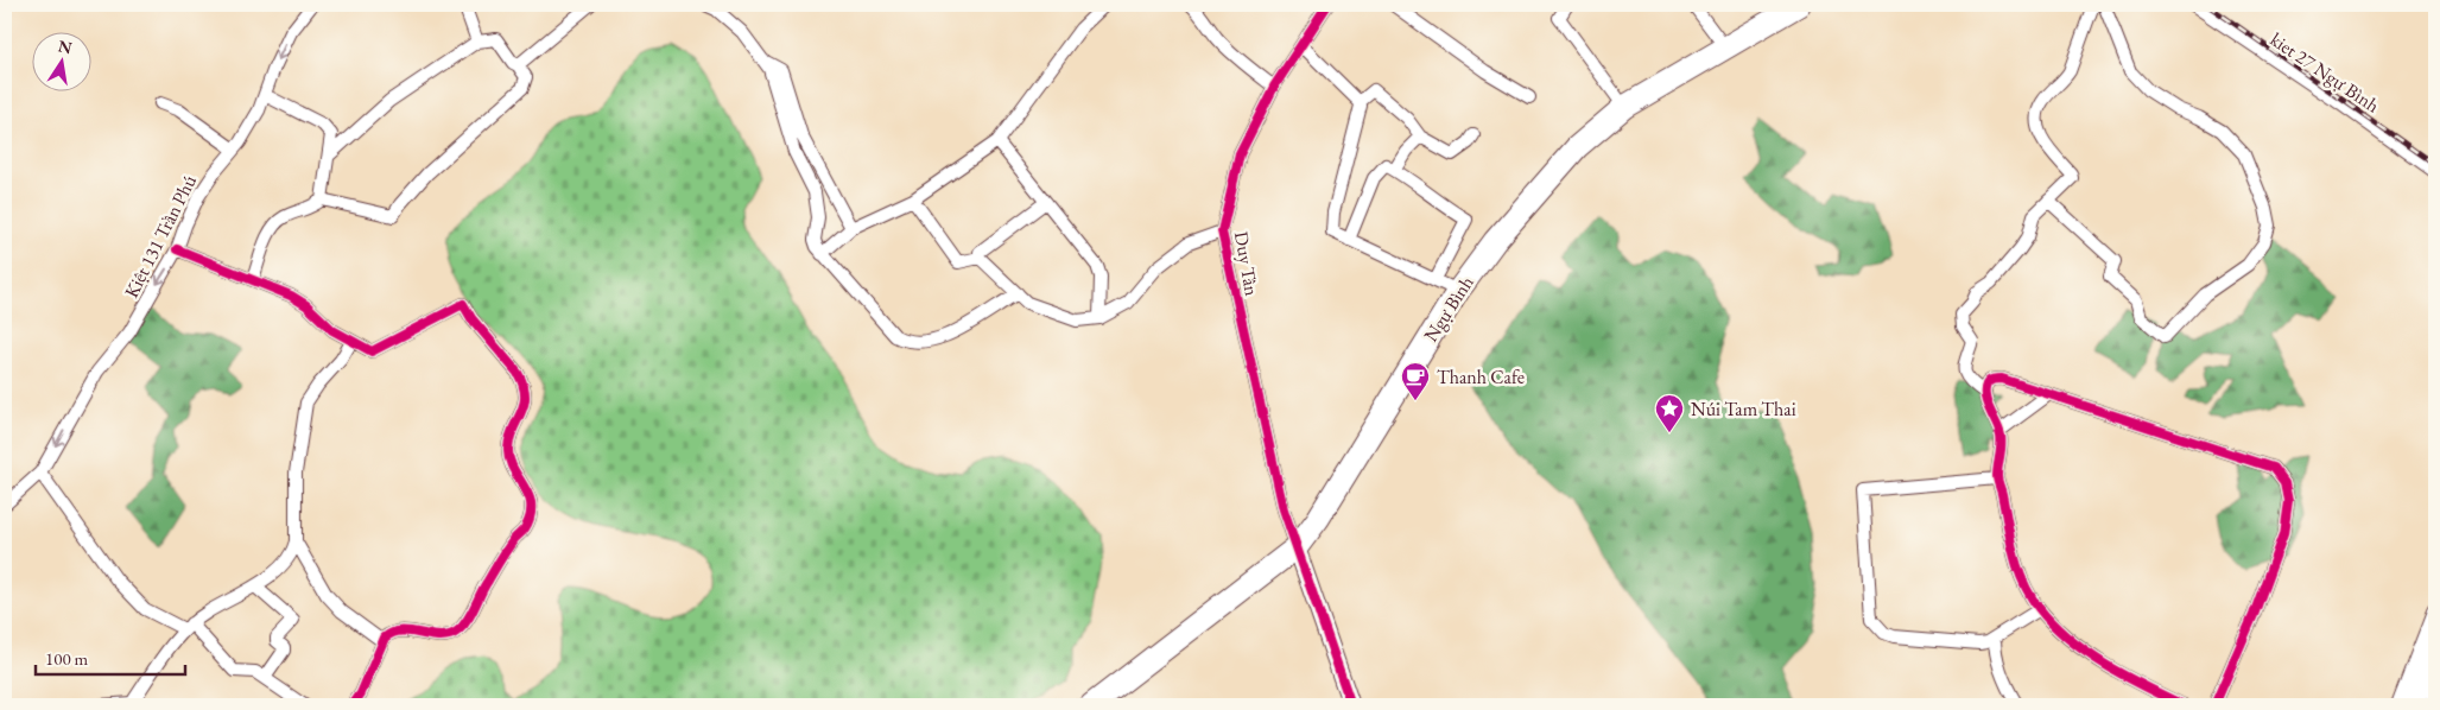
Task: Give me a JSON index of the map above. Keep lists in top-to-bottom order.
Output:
{
  "streets": {
    "highway": ["Ngự Bình"],
    "street": ["kiet 27 Ngự Bình", "Kiệt 131 Trần Phú", "Duy Tân"]
  },
  "crossings": [
    ["Duy Tân", "Ngự Bình"]
  ],
  "one_way": ["Kiệt 131 Trần Phú"],
  "places": {
    "cafe": ["Thanh Cafe"],
    "place": ["Núi Tam Thai"]
  },
  "scale_bar": "100 m",
  "north": "top"
}
